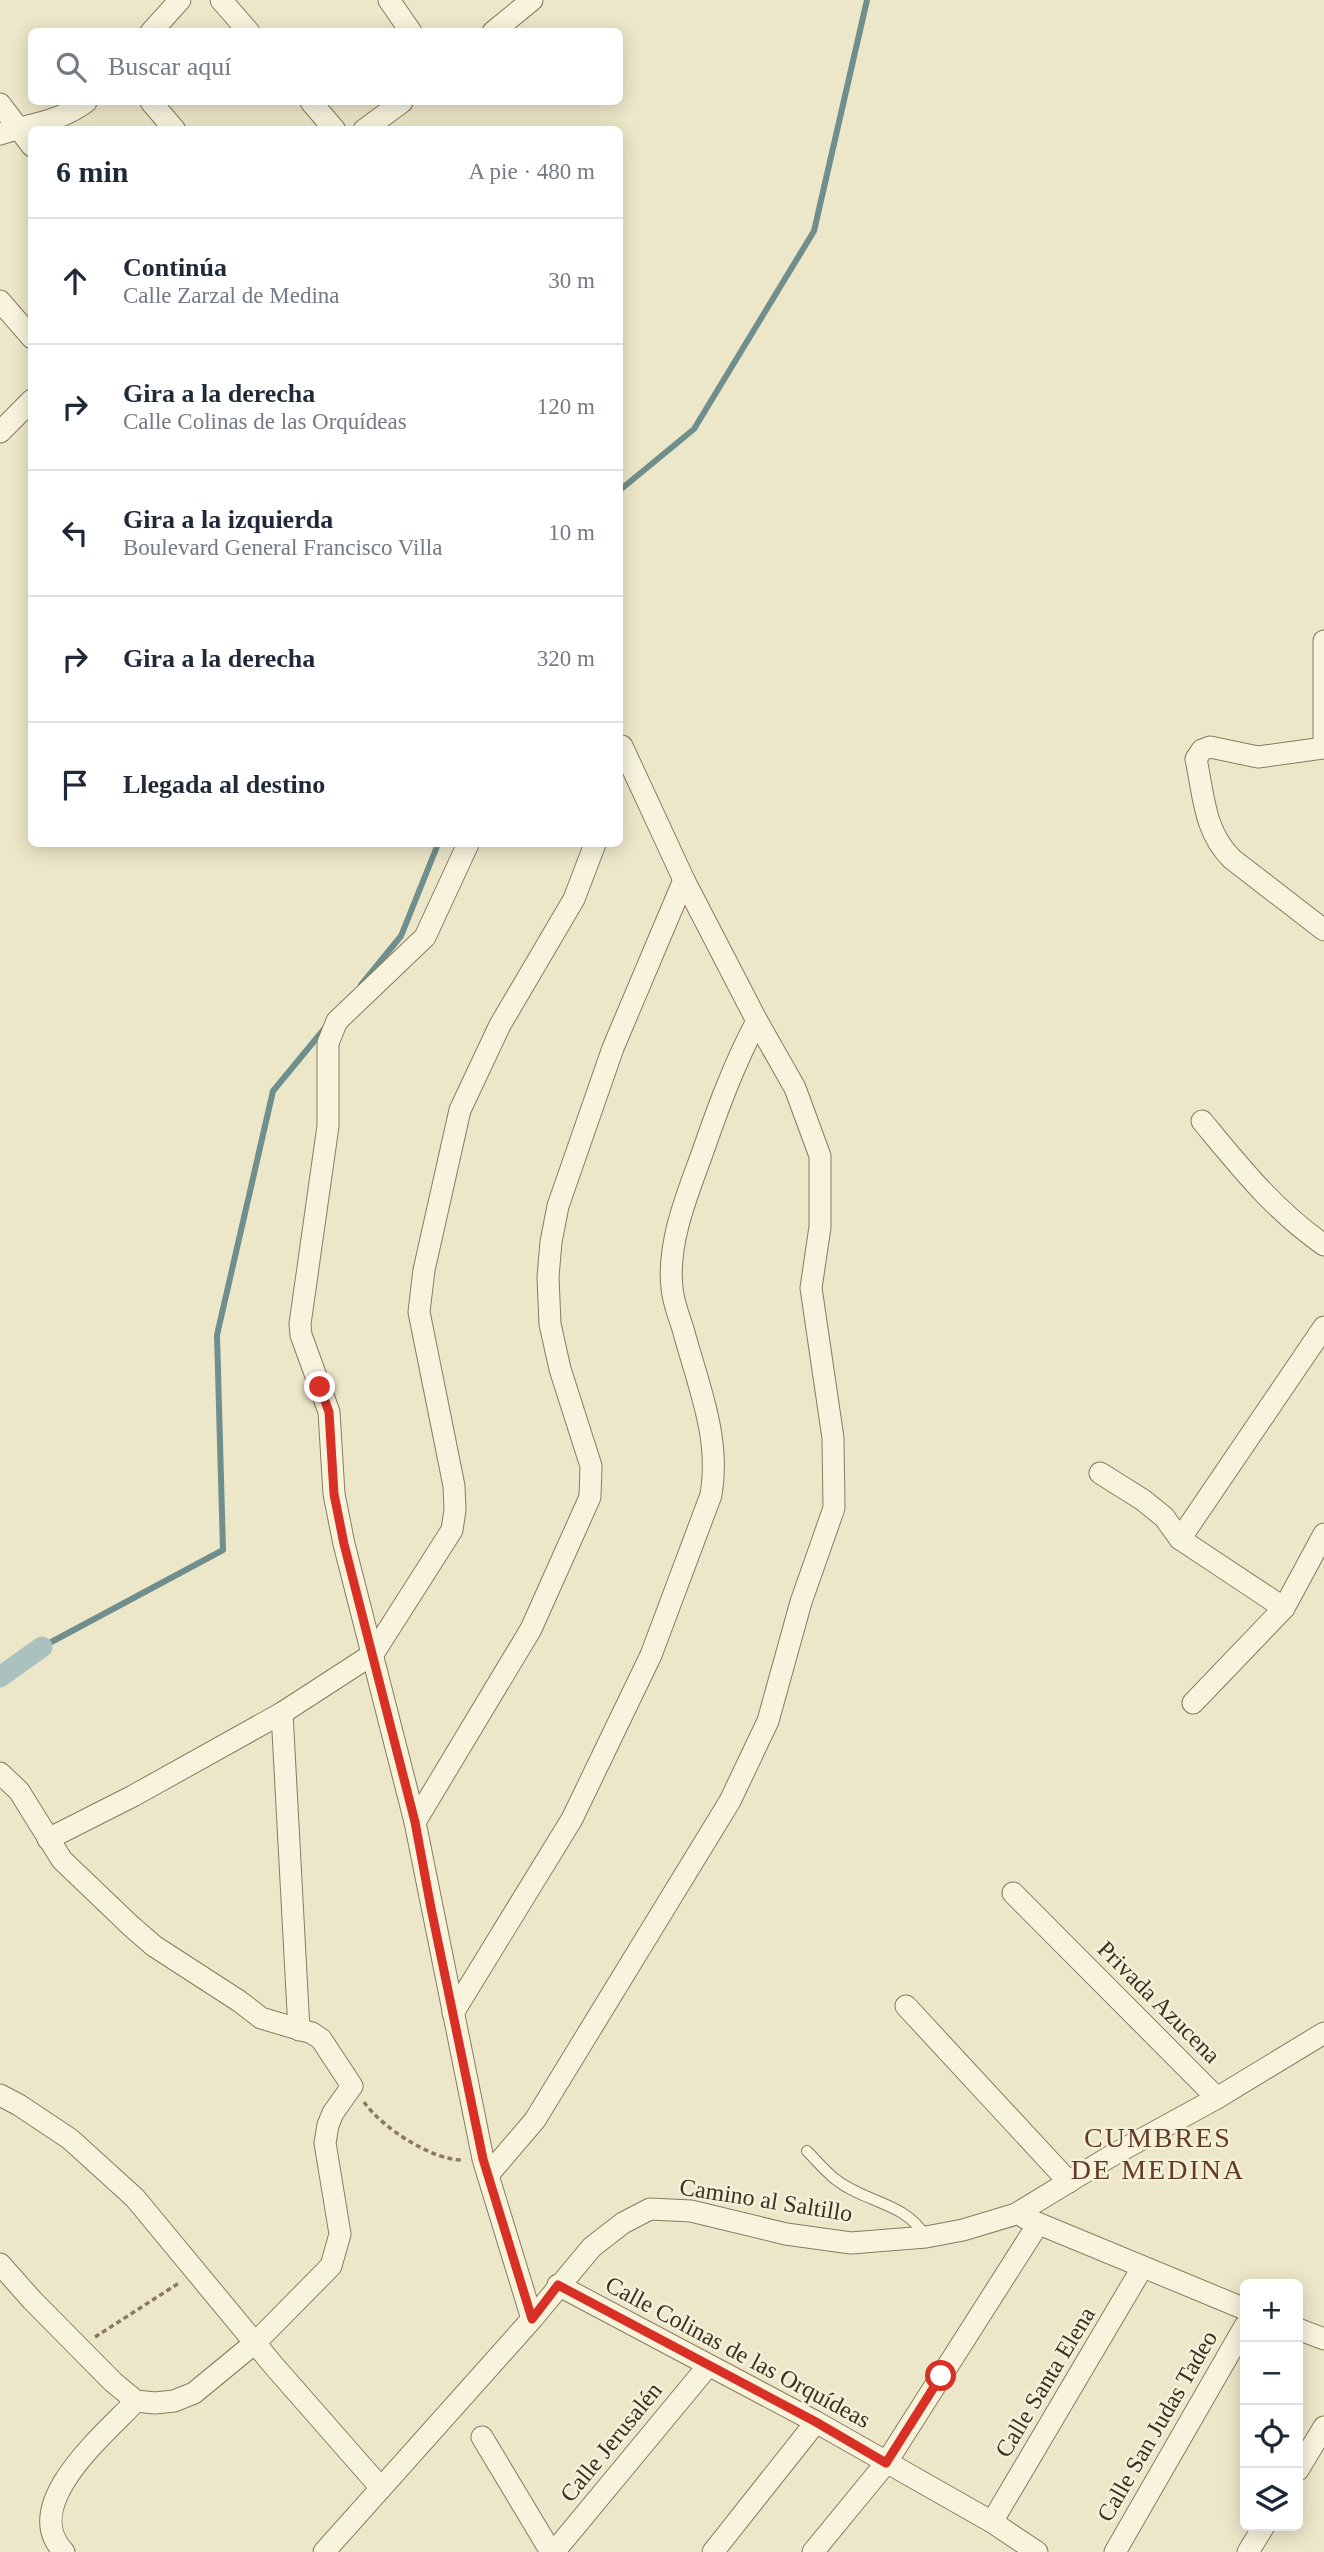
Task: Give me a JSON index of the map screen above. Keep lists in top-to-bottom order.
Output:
{
  "streets": {
    "street": [
      "Privada Azucena",
      "Camino al Saltillo",
      "Calle Colinas de las Orquídeas",
      "Calle Santa Elena",
      "Calle San Judas Tadeo",
      "Calle Jerusalén"
    ]
  },
  "crossings": [
    ["Privada Azucena", "Camino al Saltillo"],
    ["Camino al Saltillo", "Calle Colinas de las Orquídeas"],
    ["Calle Colinas de las Orquídeas", "Calle Santa Elena"],
    ["Calle Colinas de las Orquídeas", "Calle Jerusalén"]
  ],
  "districts": ["CUMBRES DE MEDINA"],
  "page": {
    "search": "Buscar aquí",
    "heading": ["6 min", "A pie · 480 m"],
    "list": [
      ["Continúa", "Calle Zarzal de Medina", "30 m"],
      ["Gira a la derecha", "Calle Colinas de las Orquídeas", "120 m"],
      ["Gira a la izquierda", "Boulevard General Francisco Villa", "10 m"],
      ["Gira a la derecha", "320 m"],
      "Llegada al destino"
    ],
    "map_buttons": ["+", "−"]
  }
}
